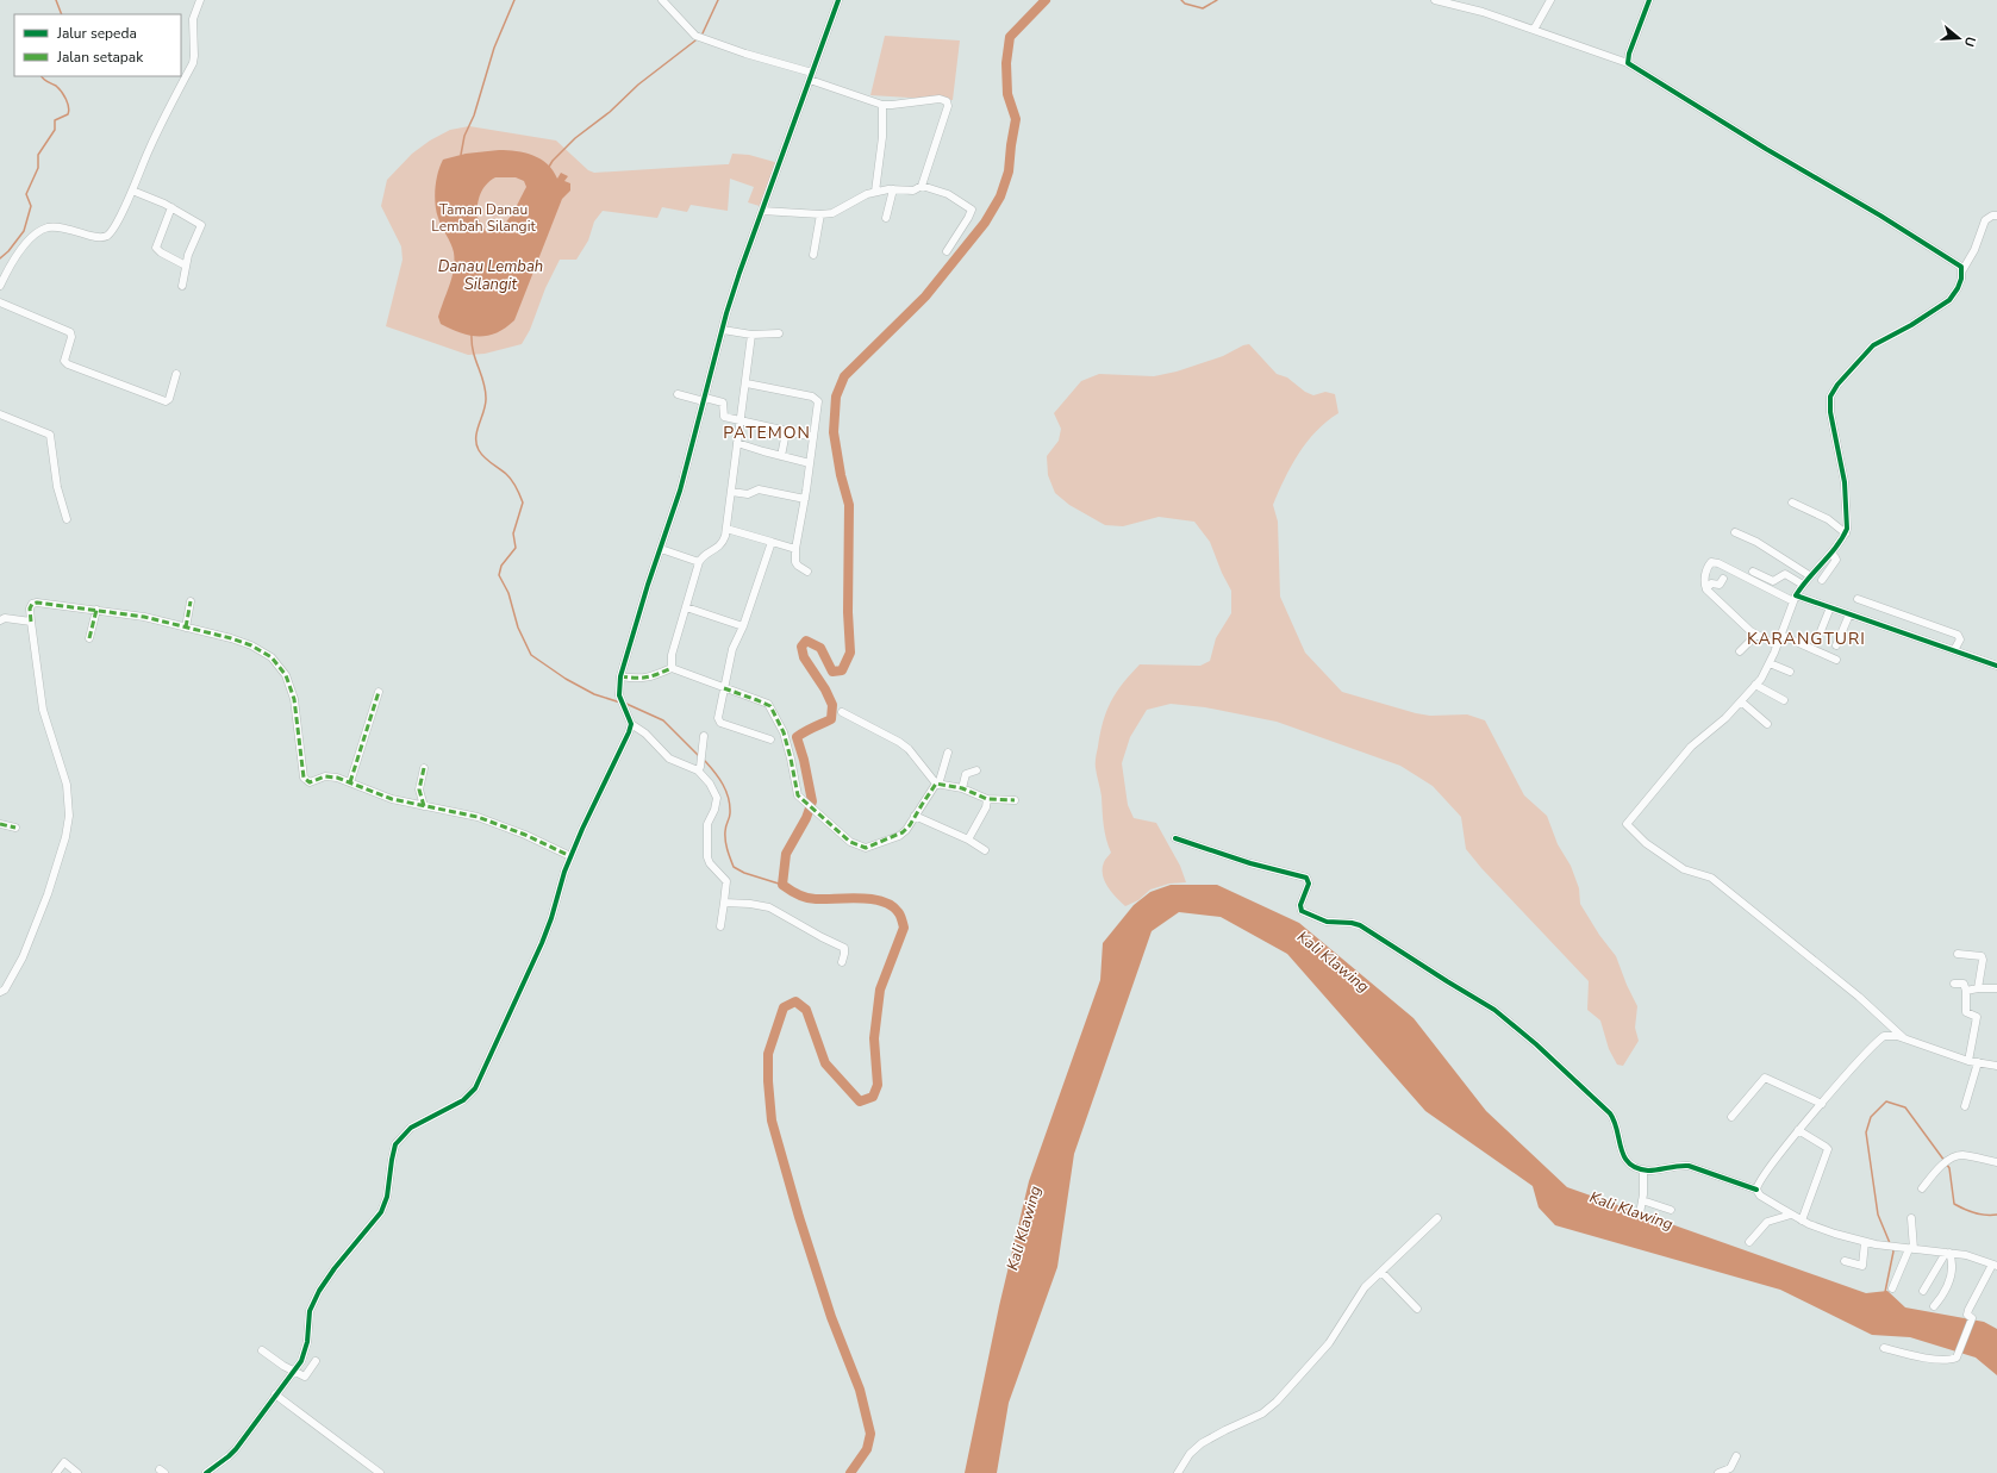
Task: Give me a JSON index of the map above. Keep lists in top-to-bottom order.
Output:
{
  "districts": ["PATEMON", "KARANGTURI"],
  "water": ["Danau Lembah Silangit", "Kali Klawing"],
  "parks": ["Taman Danau Lembah Silangit"],
  "legend": ["Jalur sepeda", "Jalan setapak"],
  "north": "right"
}
